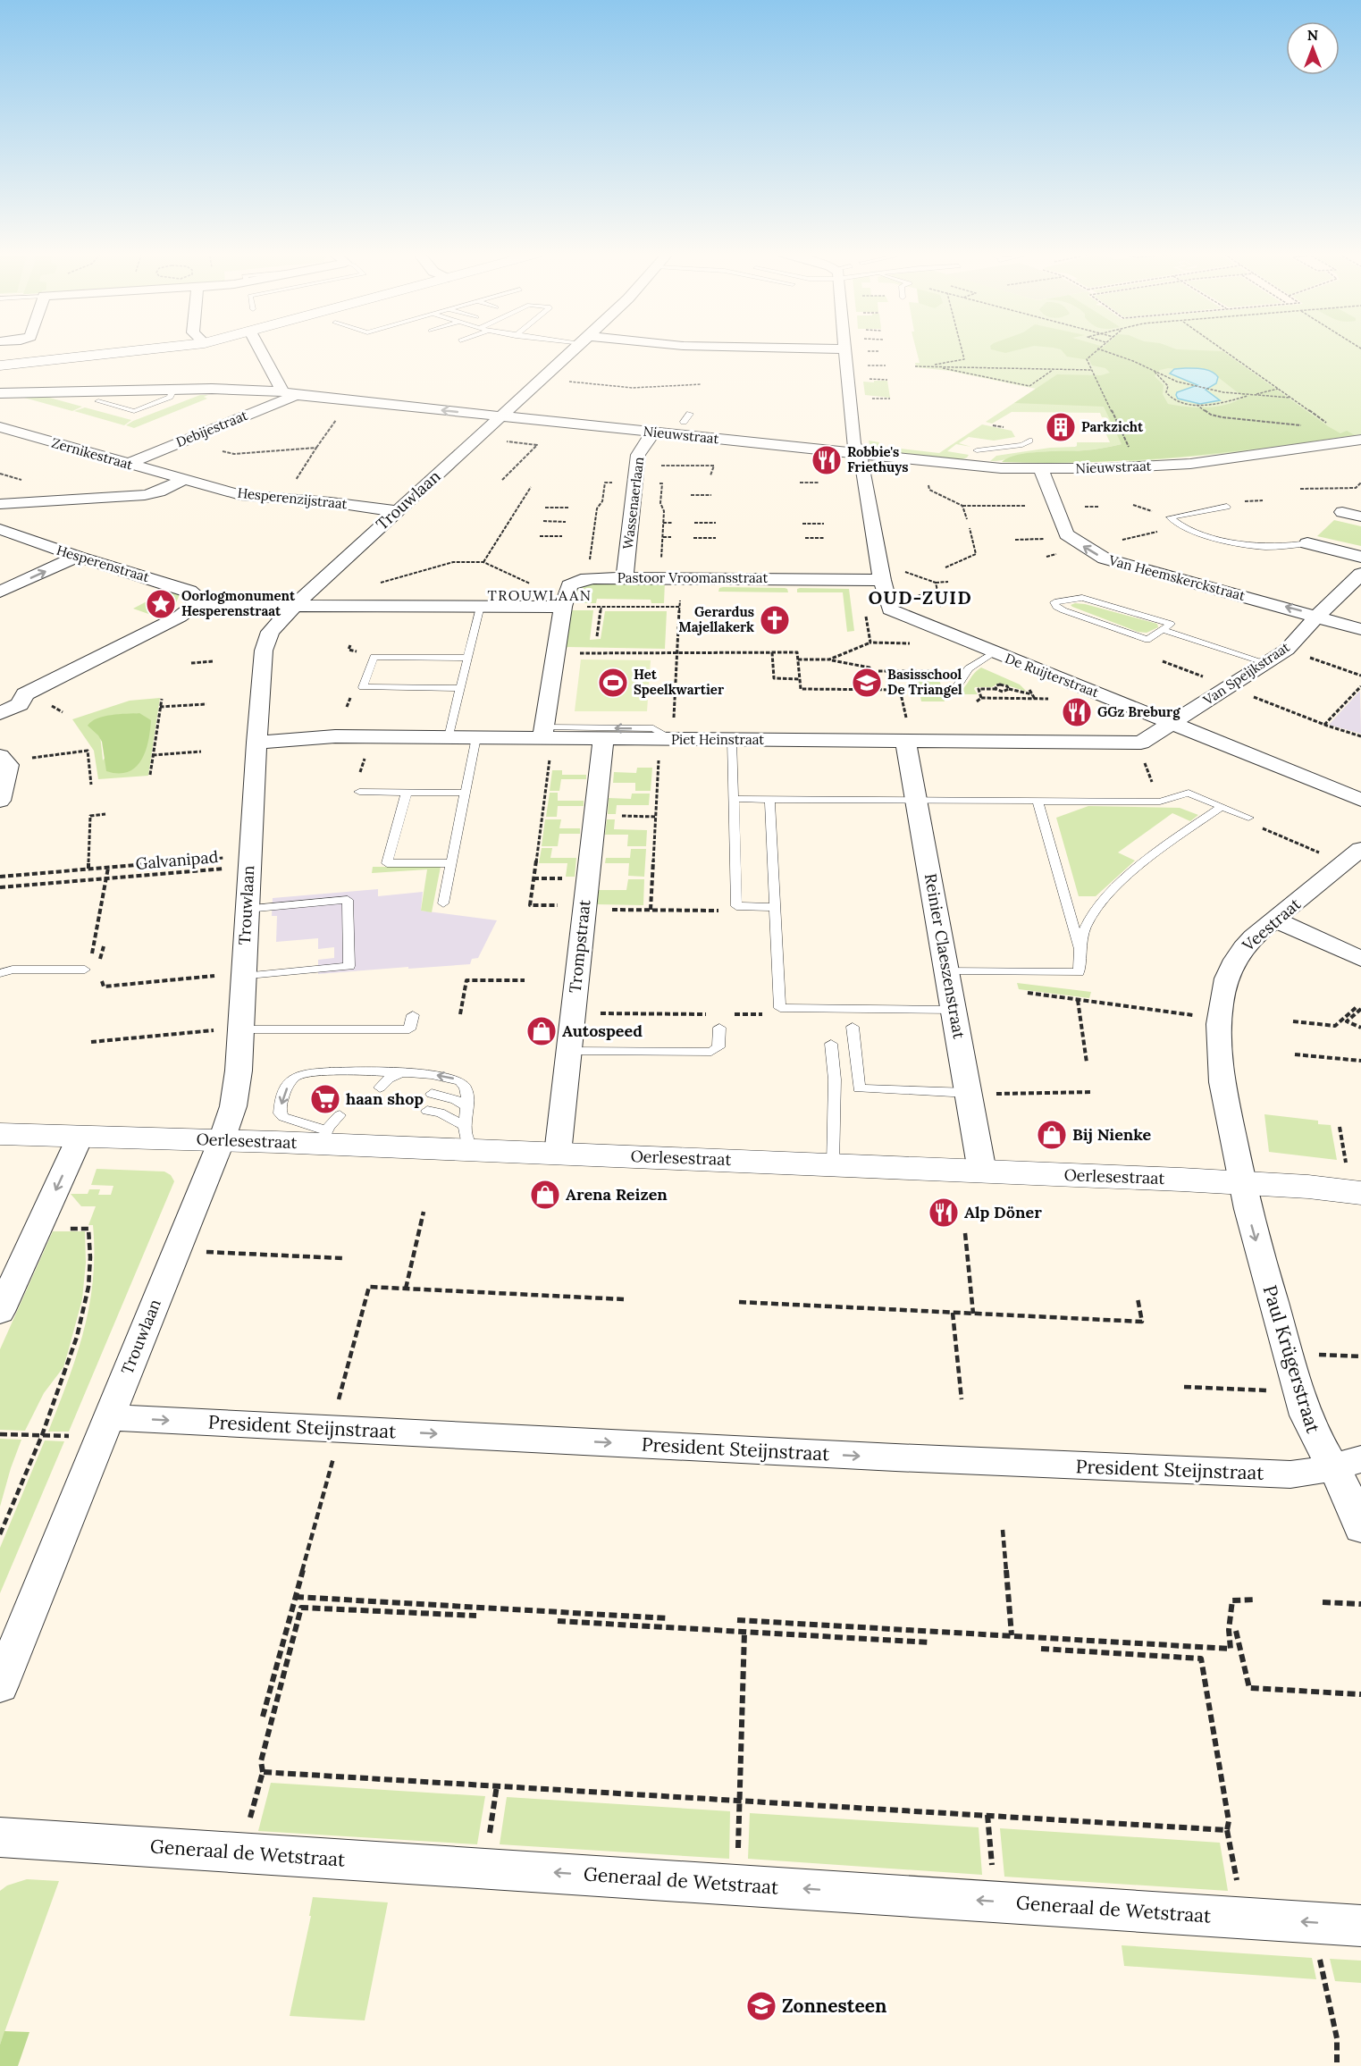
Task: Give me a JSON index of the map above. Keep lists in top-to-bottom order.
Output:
{
  "streets": {
    "street": [
      "Debijestraat",
      "Nieuwstraat",
      "Zernikestraat",
      "Hesperenzijstraat",
      "Trouwlaan",
      "Wassenaerlaan",
      "Hesperenstraat",
      "Pastoor Vroomansstraat",
      "Van Heemskerckstraat",
      "Van Speijkstraat",
      "De Ruijterstraat",
      "Piet Heinstraat",
      "Veestraat",
      "Trompstraat",
      "Reinier Claeszenstraat",
      "Oerlesestraat",
      "Paul Krügerstraat",
      "President Steijnstraat",
      "Generaal de Wetstraat"
    ],
    "path": ["Galvanipad"]
  },
  "crossings": [
    ["Debijestraat", "Nieuwstraat"],
    ["Debijestraat", "Zernikestraat"],
    ["Nieuwstraat", "Trouwlaan"],
    ["Nieuwstraat", "Wassenaerlaan"],
    ["Nieuwstraat", "Van Heemskerckstraat"],
    ["Nieuwstraat", "De Ruijterstraat"],
    ["Zernikestraat", "Hesperenzijstraat"],
    ["Hesperenzijstraat", "Trouwlaan"],
    ["Trouwlaan", "Piet Heinstraat"],
    ["Trouwlaan", "Galvanipad"],
    ["Trouwlaan", "Oerlesestraat"],
    ["Trouwlaan", "President Steijnstraat"],
    ["Wassenaerlaan", "Pastoor Vroomansstraat"],
    ["Pastoor Vroomansstraat", "De Ruijterstraat"],
    ["Van Heemskerckstraat", "Van Speijkstraat"],
    ["Van Speijkstraat", "De Ruijterstraat"],
    ["Van Speijkstraat", "Piet Heinstraat"],
    ["De Ruijterstraat", "Piet Heinstraat"],
    ["Piet Heinstraat", "Trompstraat"],
    ["Piet Heinstraat", "Reinier Claeszenstraat"],
    ["Veestraat", "Oerlesestraat"],
    ["Veestraat", "Paul Krügerstraat"],
    ["Trompstraat", "Oerlesestraat"],
    ["Reinier Claeszenstraat", "Oerlesestraat"],
    ["Oerlesestraat", "Paul Krügerstraat"],
    ["Paul Krügerstraat", "President Steijnstraat"]
  ],
  "one_way": [
    "Van Heemskerckstraat",
    "Paul Krügerstraat",
    "President Steijnstraat",
    "Generaal de Wetstraat"
  ],
  "districts": ["TROUWLAAN", "OUD-ZUID"],
  "places": {
    "building": ["Parkzicht"],
    "restaurant": ["Robbie's Friethuys", "GGz Breburg", "Alp Döner"],
    "place": ["Oorlogmonument Hesperenstraat"],
    "church": ["Gerardus Majellakerk"],
    "sports": ["Het Speelkwartier"],
    "school or university": ["Basisschool De Triangel", "Zonnesteen"],
    "shop": ["Autospeed", "Bij Nienke", "Arena Reizen"],
    "supermarket": ["haan shop"]
  },
  "north": "top"
}
